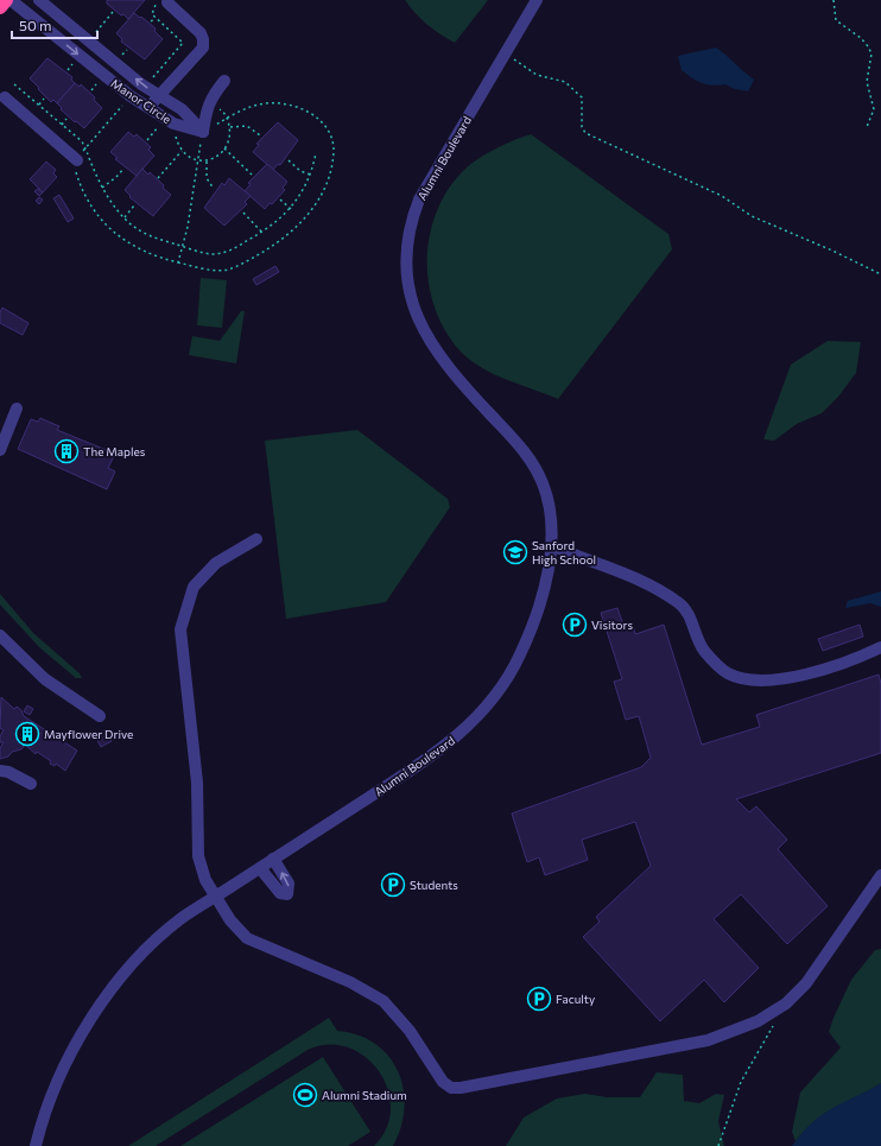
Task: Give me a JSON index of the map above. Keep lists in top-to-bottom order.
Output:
{
  "streets": {
    "street": ["Manor Circle", "Alumni Boulevard"]
  },
  "places": {
    "building": ["The Maples", "Mayflower Drive"],
    "school or university": ["Sanford High School"],
    "parking": ["Visitors", "Students", "Faculty"],
    "sports": ["Alumni Stadium"]
  },
  "scale_bar": "50 m"
}
